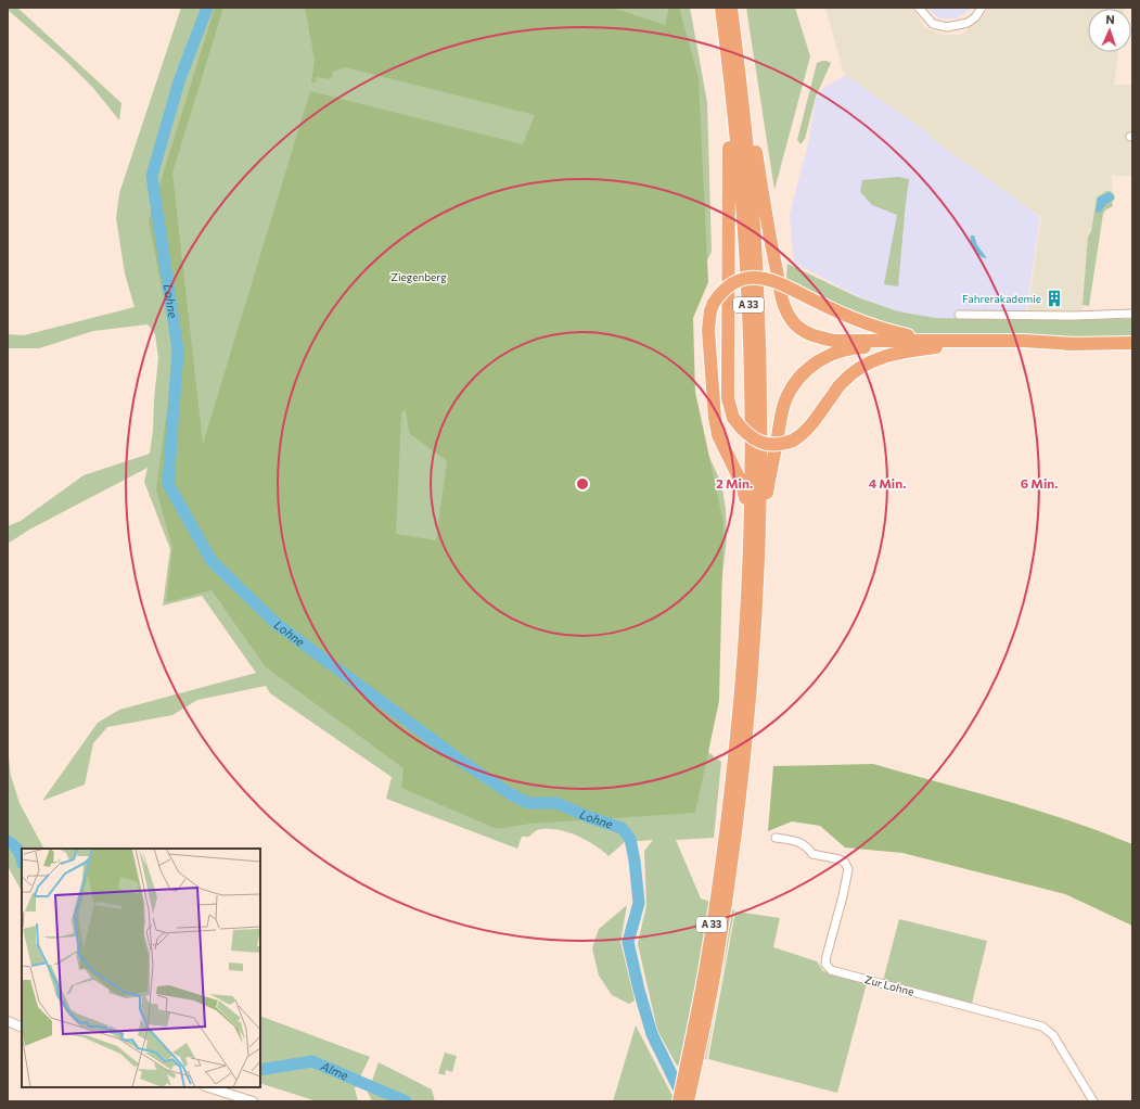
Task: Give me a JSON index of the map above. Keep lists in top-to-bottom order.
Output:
{
  "streets": {
    "highway": ["A 33"],
    "street": ["Zur Lohne"]
  },
  "water": ["Lohne", "Alme"],
  "parks": ["Ziegenberg"],
  "places": {
    "building": ["Fahrerakademie"]
  },
  "north": "top",
  "rings": ["2 Min.", "4 Min.", "6 Min."]
}
